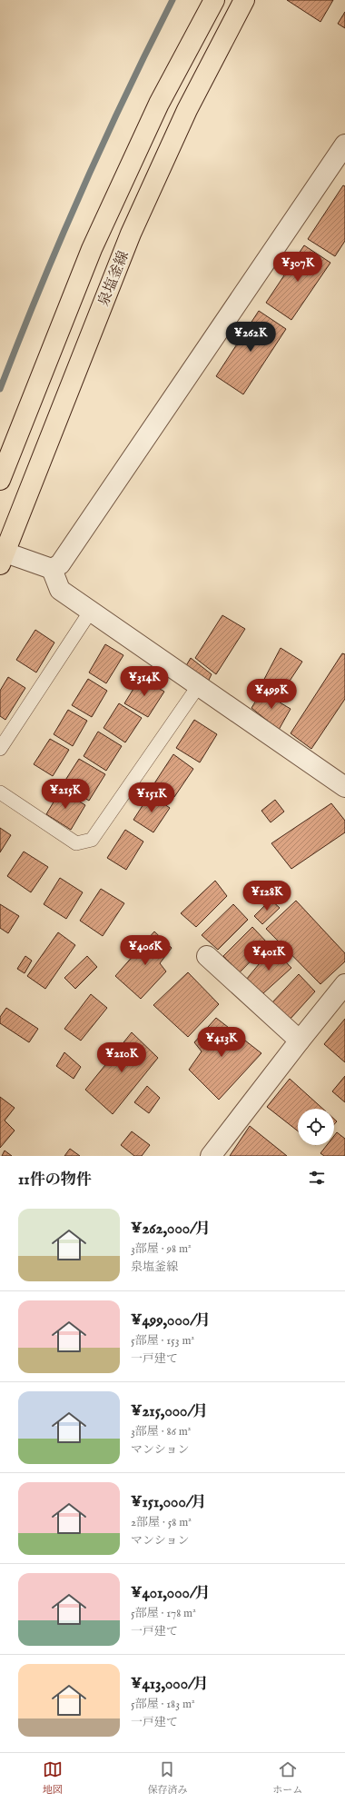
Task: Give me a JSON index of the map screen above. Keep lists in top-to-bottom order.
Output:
{
  "streets": {
    "main road": ["泉塩釜線"]
  },
  "page": {
    "price": [
      "¥307K",
      "¥262K",
      "¥314K",
      "¥499K",
      "¥215K",
      "¥151K",
      "¥128K",
      "¥406K",
      "¥401K",
      "¥413K",
      "¥210K"
    ],
    "heading": "11件の物件",
    "list": [
      {
        "name": "¥262,000/月",
        "note": "3部屋 · 98 m² · 泉塩釜線"
      },
      {
        "name": "¥499,000/月",
        "note": "5部屋 · 153 m² · 一戸建て"
      },
      {
        "name": "¥215,000/月",
        "note": "3部屋 · 86 m² · マンション"
      },
      {
        "name": "¥151,000/月",
        "note": "2部屋 · 58 m² · マンション"
      },
      {
        "name": "¥401,000/月",
        "note": "5部屋 · 178 m² · 一戸建て"
      },
      {
        "name": "¥413,000/月",
        "note": "5部屋 · 183 m² · 一戸建て"
      }
    ],
    "tabs": ["地図", "保存済み", "ホーム"]
  }
}
